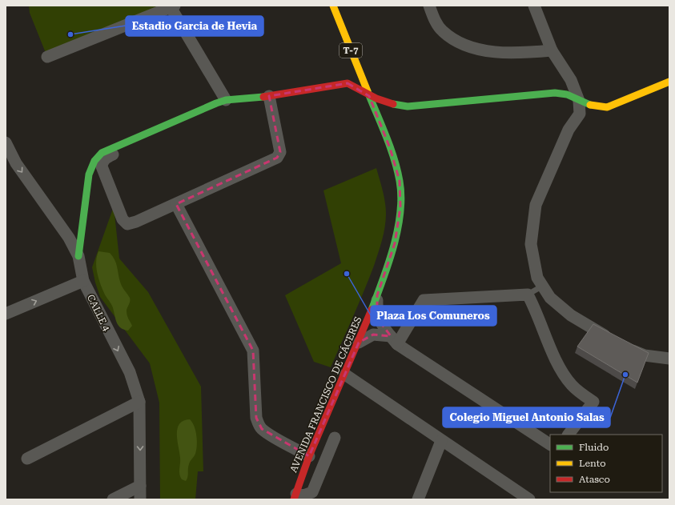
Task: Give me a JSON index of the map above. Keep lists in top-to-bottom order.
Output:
{
  "streets": {
    "street": ["T-7", "CALLE 4", "AVENIDA FRANCISCO DE CÁCERES"]
  },
  "one_way": ["CALLE 4"],
  "places": ["Estadio Garcia de Hevia", "Plaza Los Comuneros", "Colegio Miguel Antonio Salas"],
  "legend": ["Fluido", "Lento", "Atasco"]
}
